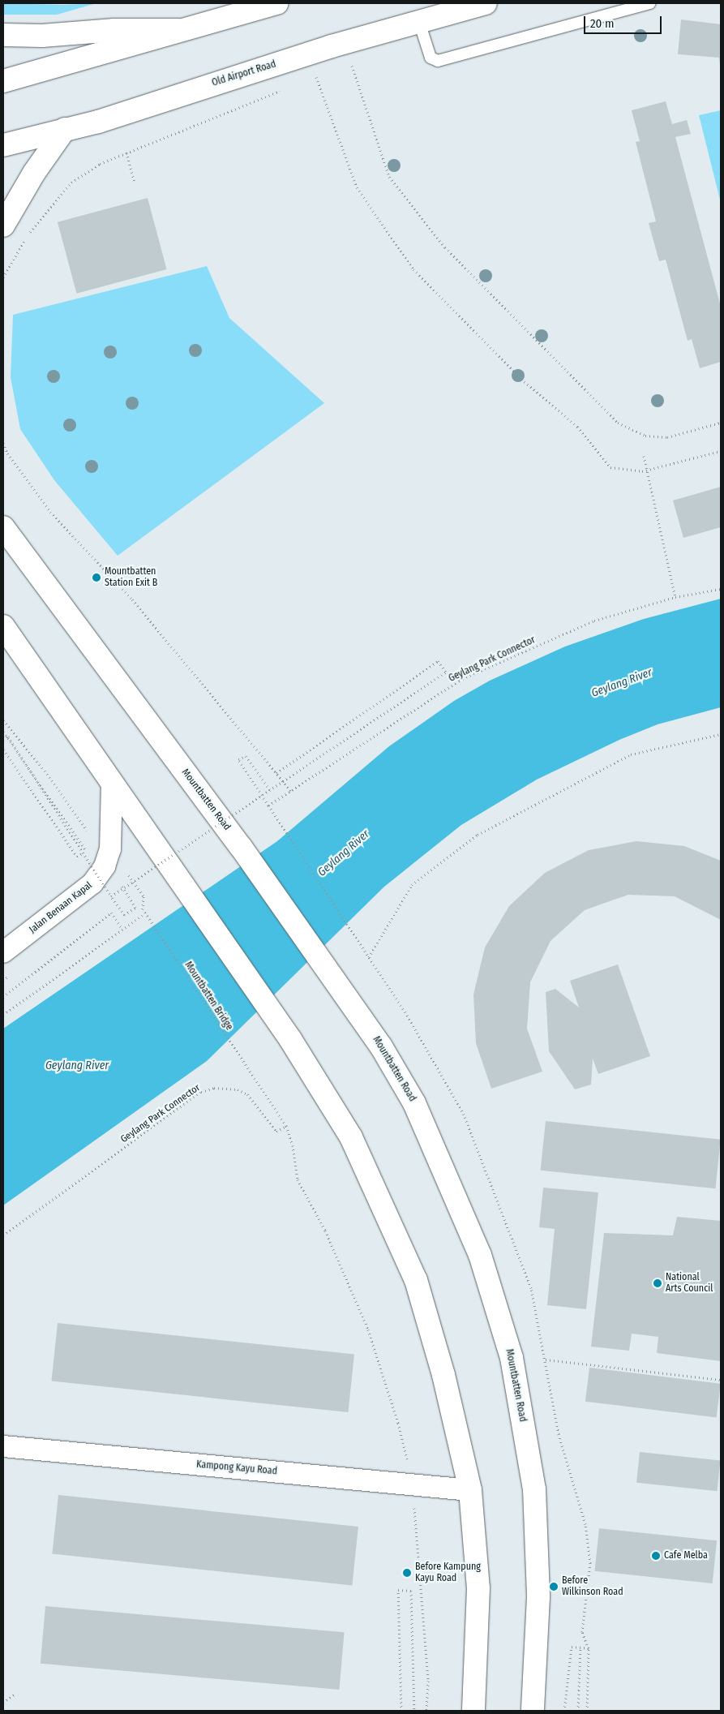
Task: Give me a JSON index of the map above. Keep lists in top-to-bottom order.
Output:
{
  "streets": {
    "main road": ["Old Airport Road", "Mountbatten Road"],
    "street": ["Jalan Benaan Kapal", "Kampong Kayu Road"],
    "path": ["Geylang Park Connector", "Mountbatten Bridge"]
  },
  "crossings": [
    ["Geylang Park Connector", "Mountbatten Bridge"]
  ],
  "water": ["Geylang River"],
  "places": [
    "Mountbatten Station Exit B",
    "National Arts Council",
    "Cafe Melba",
    "Before Kampung Kayu Road",
    "Before Wilkinson Road"
  ],
  "scale_bar": "20 m"
}
